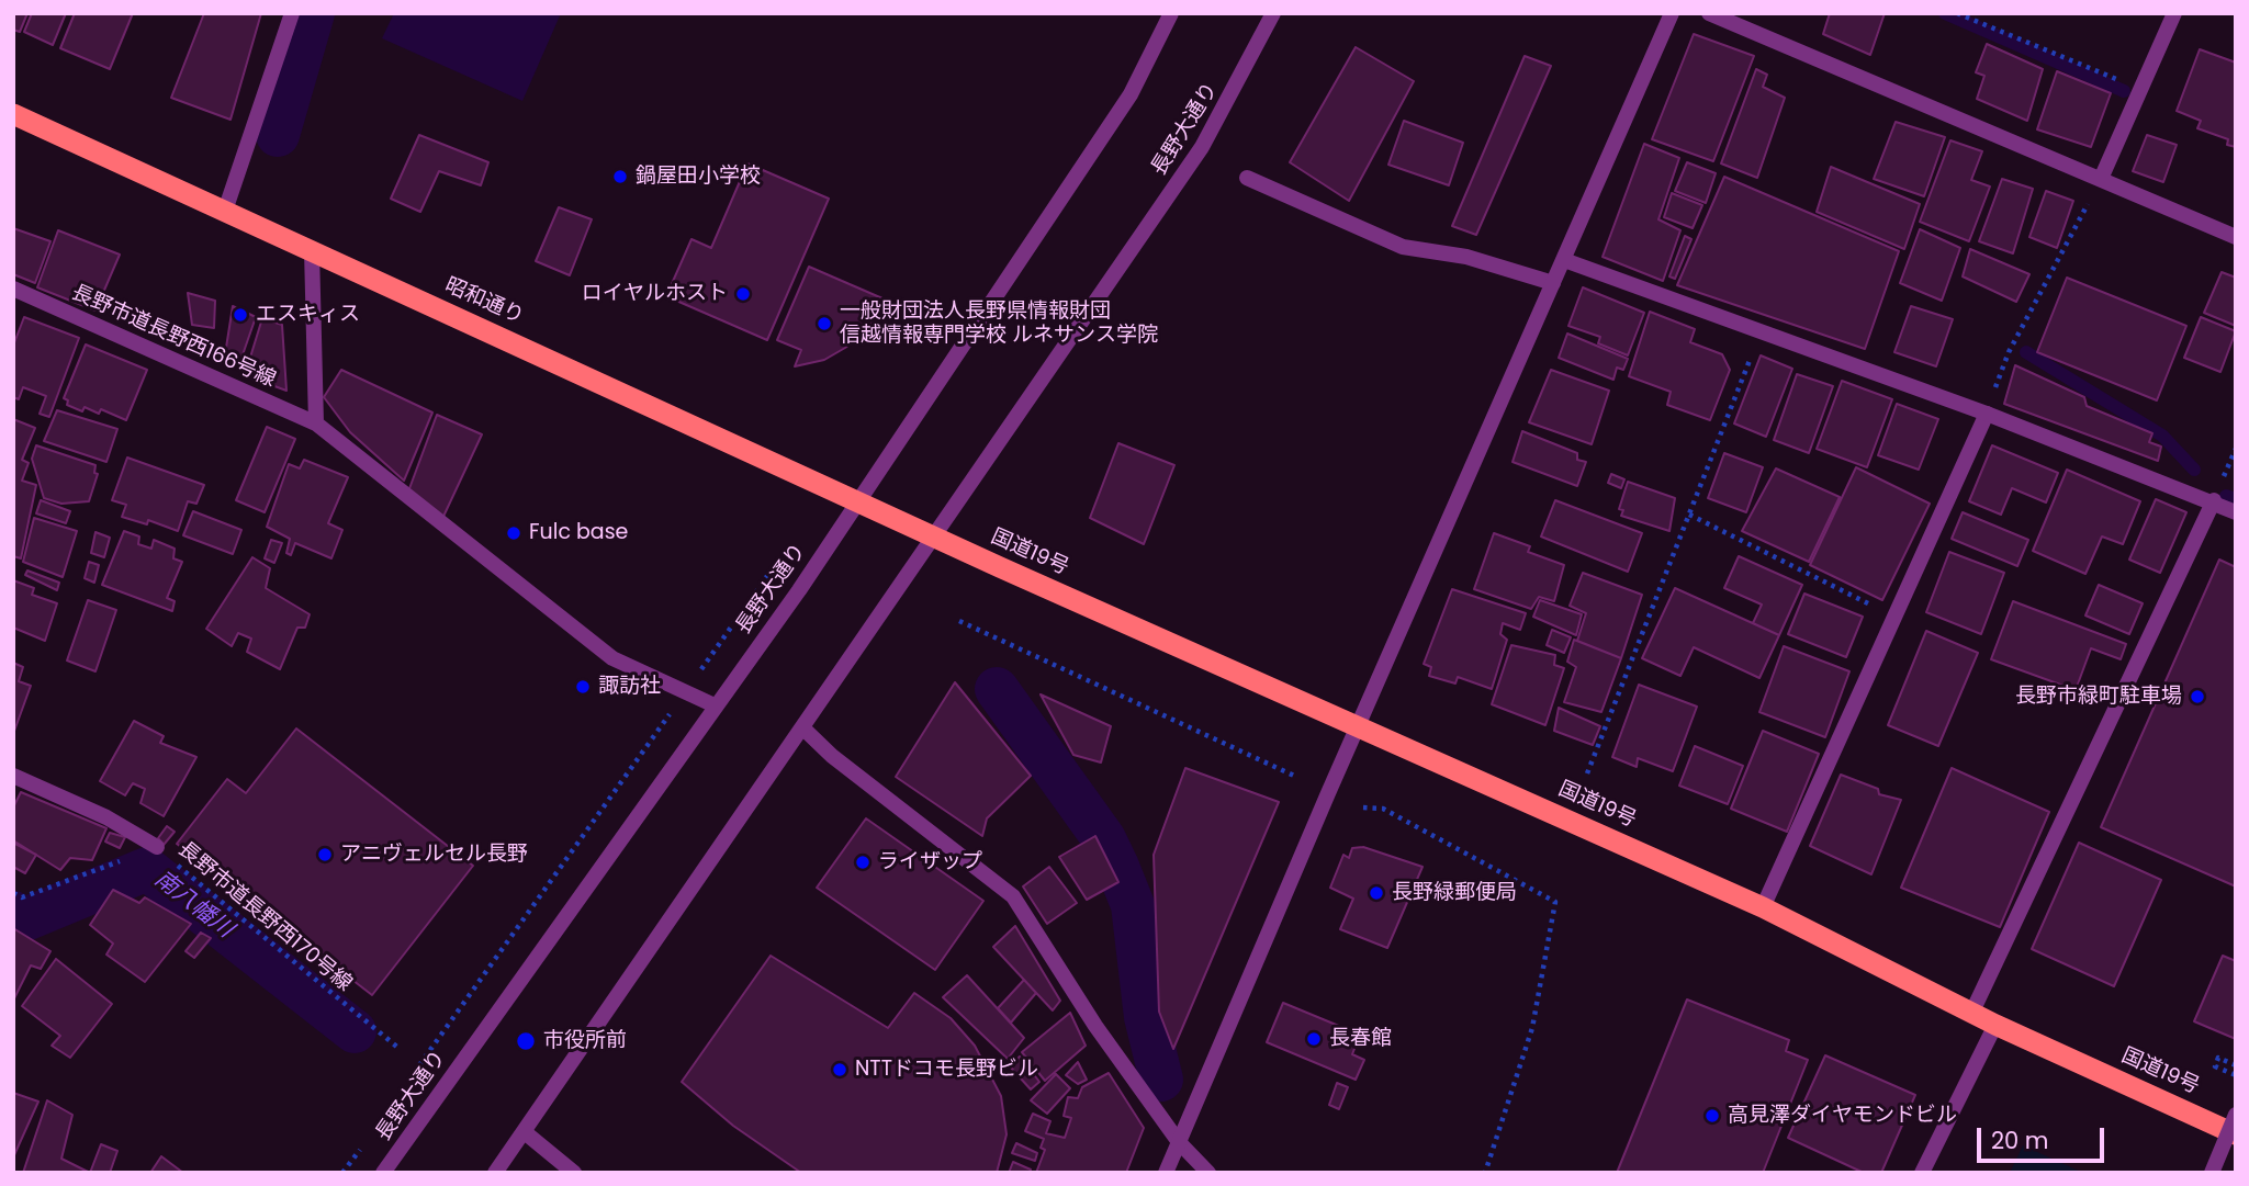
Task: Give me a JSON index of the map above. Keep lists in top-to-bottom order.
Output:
{
  "streets": {
    "highway": ["昭和通り", "国道19号"],
    "street": ["長野大通り", "長野市道長野西166号線"],
    "path": ["長野市道長野西170号線"]
  },
  "crossings": [
    ["長野大通り", "昭和通り"],
    ["長野大通り", "長野市道長野西166号線"],
    ["長野大通り", "国道19号"],
    ["昭和通り", "国道19号"]
  ],
  "water": ["南八幡川"],
  "places": [
    "鍋屋田小学校",
    "ロイヤルホスト",
    "エスキィス",
    "一般財団法人長野県情報財団 信越情報専門学校 ルネサンス学院",
    "Fulc base",
    "諏訪社",
    "長野市緑町駐車場",
    "アニヴェルセル長野",
    "ライザップ",
    "長野緑郵便局",
    "長春館",
    "市役所前",
    "NTTドコモ長野ビル",
    "高見澤ダイヤモンドビル"
  ],
  "scale_bar": "20 m"
}
